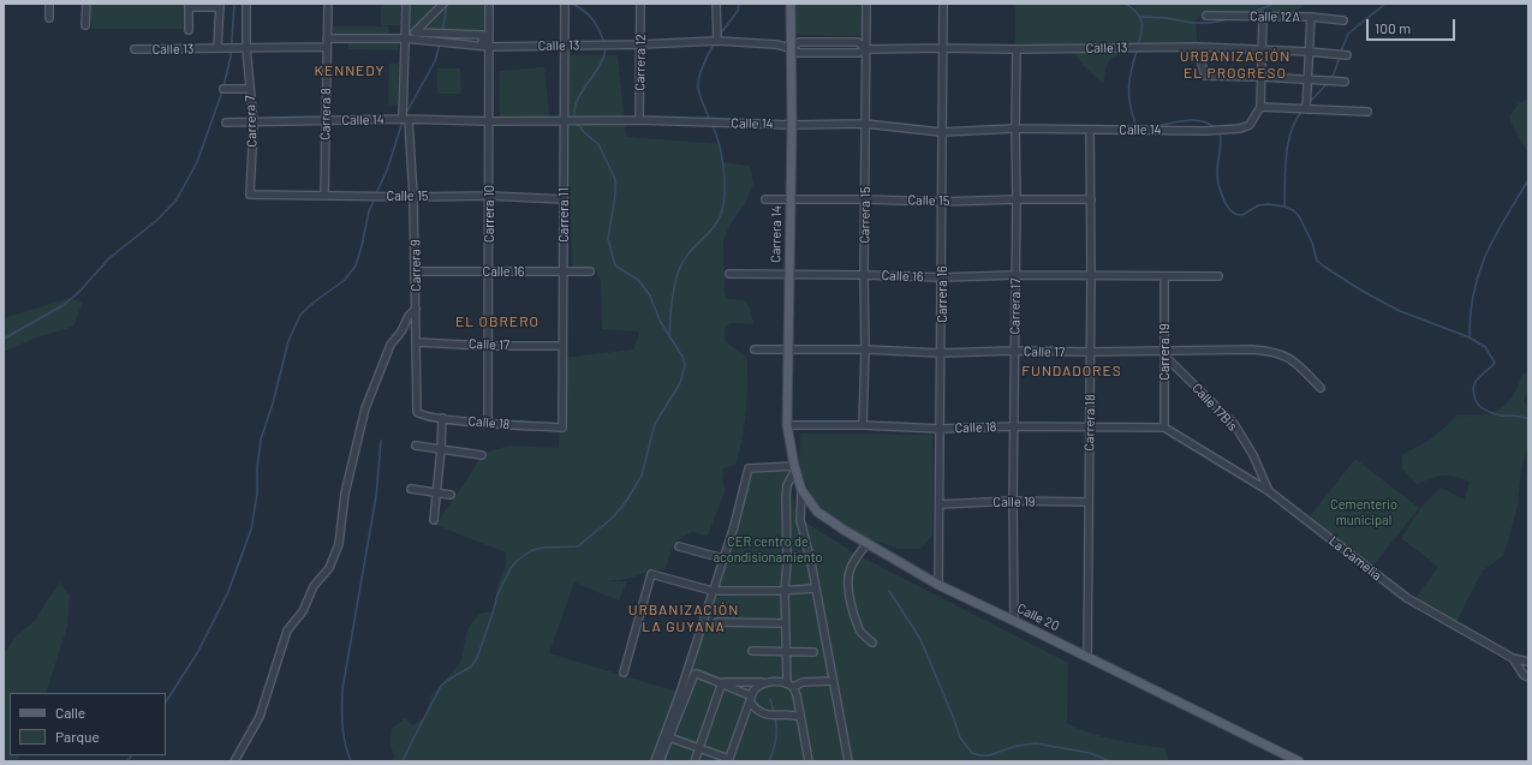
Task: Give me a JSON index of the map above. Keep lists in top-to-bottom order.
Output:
{
  "streets": {
    "main road": ["Carrera 14", "Calle 20"],
    "street": [
      "Calle 12A",
      "Calle 13",
      "Carrera 12",
      "Carrera 8",
      "Calle 14",
      "Carrera 7",
      "Calle 15",
      "Carrera 10",
      "Carrera 11",
      "Carrera 15",
      "Carrera 9",
      "Calle 16",
      "Carrera 16",
      "Carrera 17",
      "Calle 17",
      "Carrera 19",
      "Calle 17Bis",
      "Calle 18",
      "Carrera 18",
      "Calle 19",
      "La Camelia"
    ]
  },
  "crossings": [
    ["Calle 13", "Carrera 12"],
    ["Calle 13", "Carrera 8"],
    ["Calle 13", "Carrera 7"],
    ["Calle 13", "Carrera 10"],
    ["Calle 13", "Carrera 11"],
    ["Calle 13", "Carrera 15"],
    ["Calle 13", "Carrera 14"],
    ["Calle 13", "Carrera 9"],
    ["Calle 13", "Carrera 16"],
    ["Calle 13", "Carrera 17"],
    ["Carrera 12", "Calle 14"],
    ["Carrera 8", "Calle 14"],
    ["Carrera 8", "Calle 15"],
    ["Calle 14", "Carrera 7"],
    ["Calle 14", "Carrera 10"],
    ["Calle 14", "Carrera 11"],
    ["Calle 14", "Carrera 15"],
    ["Calle 14", "Carrera 14"],
    ["Calle 14", "Carrera 9"],
    ["Calle 14", "Carrera 16"],
    ["Calle 14", "Carrera 17"],
    ["Calle 14", "Carrera 18"],
    ["Carrera 7", "Calle 15"],
    ["Calle 15", "Carrera 10"],
    ["Calle 15", "Carrera 11"],
    ["Calle 15", "Carrera 15"],
    ["Calle 15", "Carrera 14"],
    ["Calle 15", "Carrera 9"],
    ["Calle 15", "Carrera 16"],
    ["Calle 15", "Carrera 17"],
    ["Calle 15", "Carrera 18"],
    ["Carrera 10", "Calle 16"],
    ["Carrera 10", "Calle 17"],
    ["Carrera 10", "Calle 18"],
    ["Carrera 11", "Calle 16"],
    ["Carrera 11", "Calle 17"],
    ["Carrera 11", "Calle 18"],
    ["Carrera 15", "Calle 16"],
    ["Carrera 15", "Calle 17"],
    ["Carrera 15", "Calle 18"],
    ["Carrera 14", "Calle 16"],
    ["Carrera 14", "Calle 17"],
    ["Carrera 14", "Calle 18"],
    ["Carrera 14", "Calle 20"],
    ["Carrera 9", "Calle 16"],
    ["Carrera 9", "Calle 17"],
    ["Carrera 9", "Calle 18"],
    ["Calle 16", "Carrera 16"],
    ["Calle 16", "Carrera 17"],
    ["Calle 16", "Carrera 19"],
    ["Calle 16", "Carrera 18"],
    ["Carrera 16", "Calle 17"],
    ["Carrera 16", "Calle 18"],
    ["Carrera 16", "Calle 19"],
    ["Carrera 16", "Calle 20"],
    ["Carrera 17", "Calle 17"],
    ["Carrera 17", "Calle 18"],
    ["Carrera 17", "Calle 19"],
    ["Carrera 17", "Calle 20"],
    ["Calle 17", "Carrera 19"],
    ["Calle 17", "Calle 17Bis"],
    ["Calle 17", "Carrera 18"],
    ["Carrera 19", "Calle 17Bis"],
    ["Carrera 19", "Calle 18"],
    ["Carrera 19", "La Camelia"],
    ["Calle 17Bis", "La Camelia"],
    ["Calle 18", "Carrera 18"],
    ["Calle 18", "La Camelia"],
    ["Carrera 18", "Calle 19"],
    ["Carrera 18", "Calle 20"]
  ],
  "districts": [
    "URBANIZACIÓN EL PROGRESO",
    "KENNEDY",
    "EL OBRERO",
    "FUNDADORES",
    "URBANIZACIÓN LA GUYANA"
  ],
  "parks": ["Cementerio municipal", "CER centro de acondisionamiento"],
  "legend": ["Calle", "Parque"],
  "scale_bar": "100 m"
}
